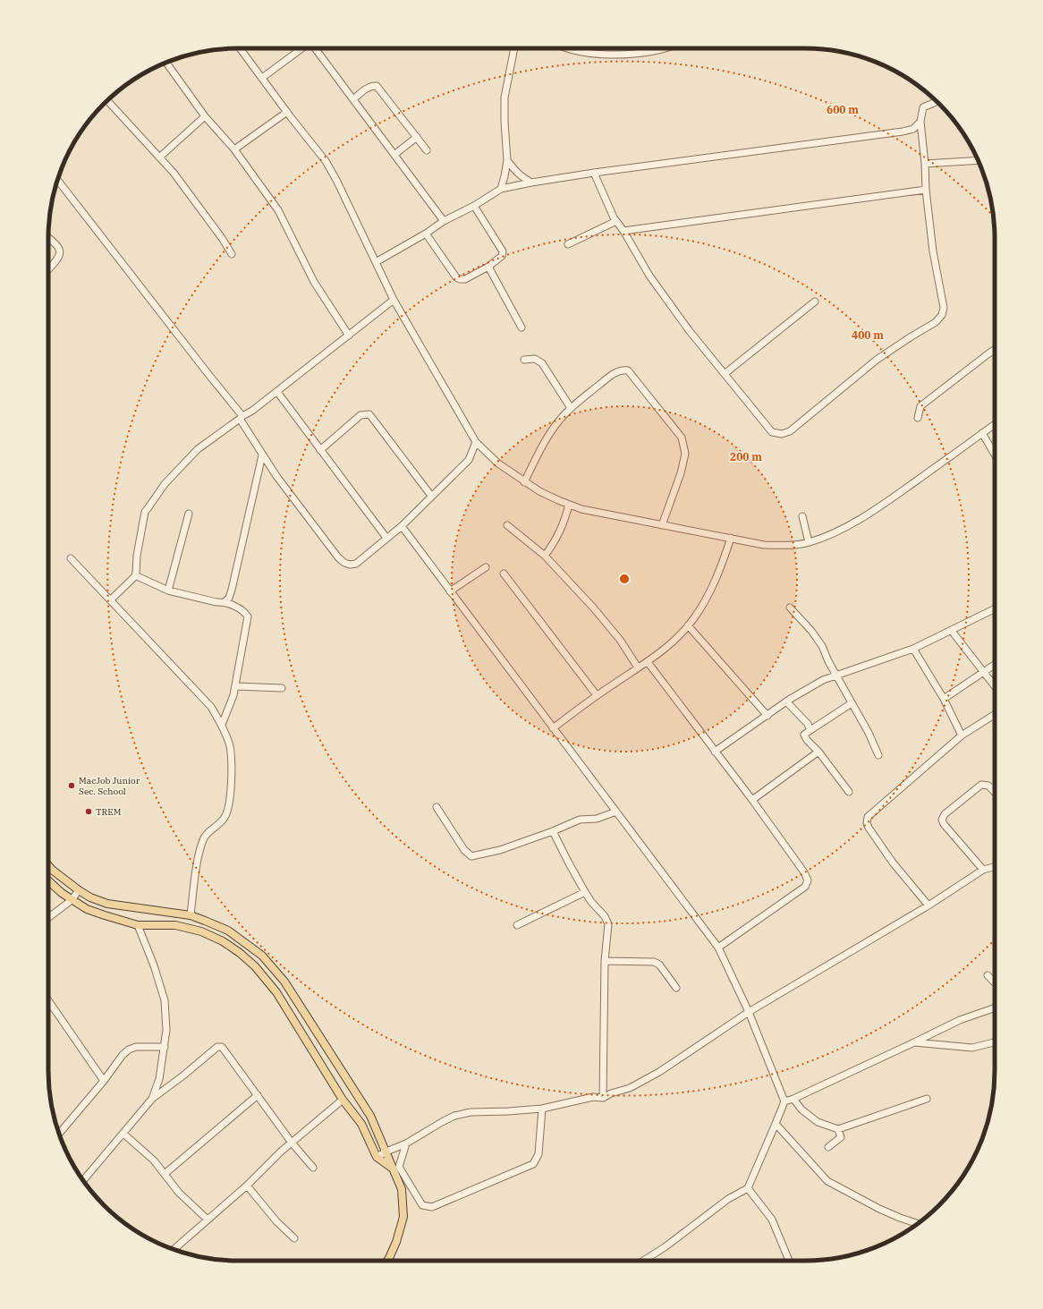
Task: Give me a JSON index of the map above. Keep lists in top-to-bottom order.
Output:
{
  "places": ["MacJob Junior Sec. School", "TREM"],
  "rings": ["600 m", "400 m", "200 m"]
}
